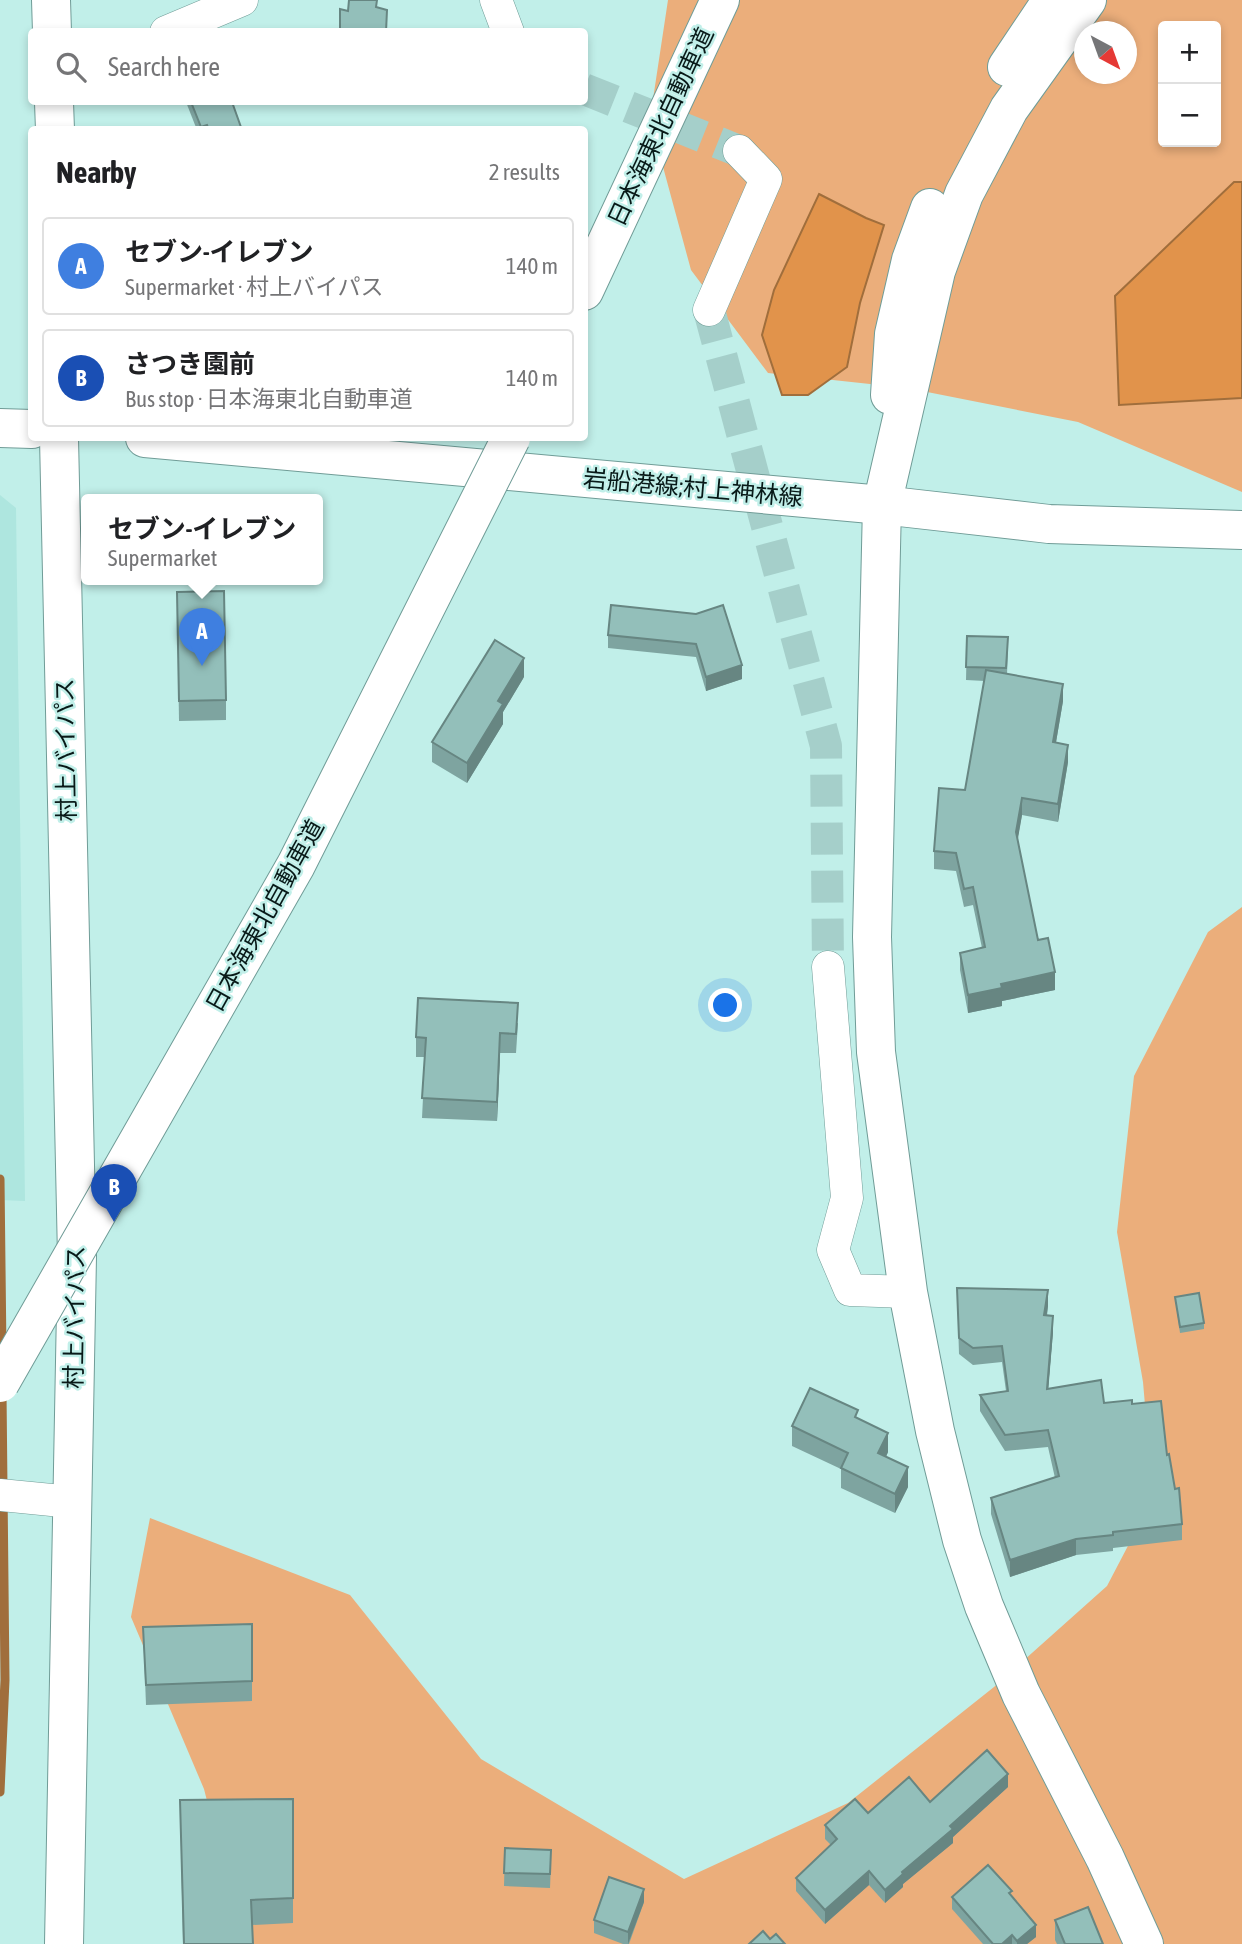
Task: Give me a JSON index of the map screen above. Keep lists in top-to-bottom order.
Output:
{
  "streets": {
    "main road": ["日本海東北自動車道", "岩船港線;村上神林線", "村上バイパス"]
  },
  "north": "bottom right",
  "page": {
    "map_buttons": ["+", "−"],
    "search": "Search here",
    "heading": ["Nearby", "2 results"],
    "list": [
      {
        "mark": "A",
        "name": "セブン-イレブン",
        "note": "Supermarket · 村上バイパス",
        "value": "140 m"
      },
      {
        "mark": "B",
        "name": "さつき園前",
        "note": "Bus stop · 日本海東北自動車道",
        "value": "140 m"
      }
    ],
    "popup": ["セブン-イレブン", "Supermarket"],
    "pins": ["A", "B"]
  }
}
